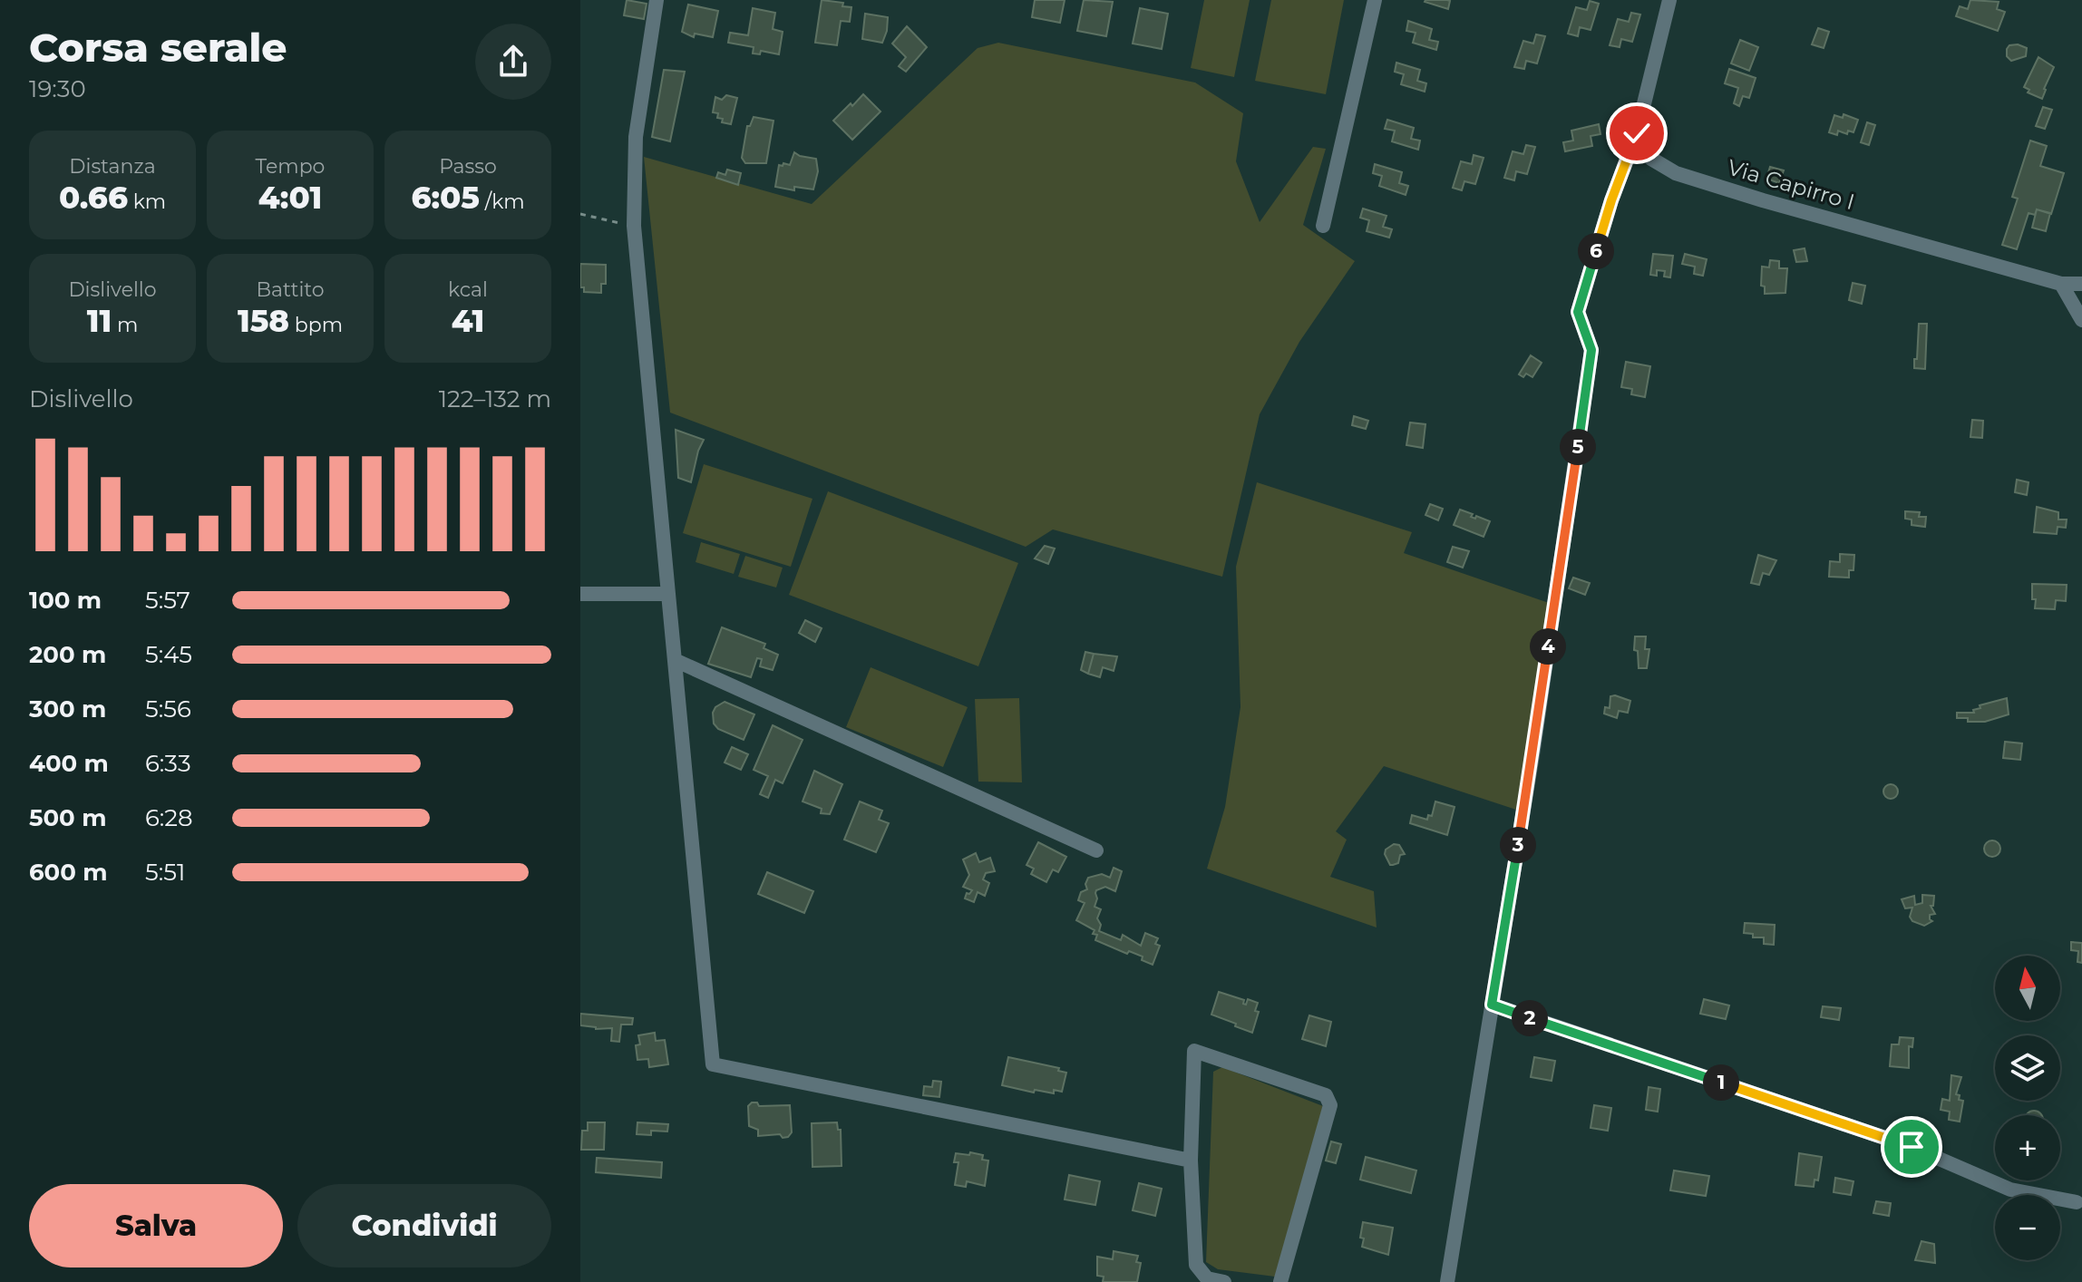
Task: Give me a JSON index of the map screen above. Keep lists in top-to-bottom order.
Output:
{
  "streets": {
    "street": ["Via Capirro I"]
  },
  "north": "top",
  "page": {
    "heading": ["Corsa serale", "19:30"],
    "stats": [
      ["Distanza", "0.66 km"],
      ["Tempo", "4:01"],
      ["Passo", "6:05 /km"],
      ["Dislivello", "11 m"],
      ["Battito", "158 bpm"],
      ["kcal", "41"]
    ],
    "pins": [
      "6",
      "5",
      "4",
      "3",
      "2",
      "1"
    ],
    "chart": ["Dislivello", "122–132 m"],
    "list": [
      {
        "name": "100 m",
        "note": "5:57"
      },
      {
        "name": "200 m",
        "note": "5:45"
      },
      {
        "name": "300 m",
        "note": "5:56"
      },
      {
        "name": "400 m",
        "note": "6:33"
      },
      {
        "name": "500 m",
        "note": "6:28"
      },
      {
        "name": "600 m",
        "note": "5:51"
      }
    ],
    "map_buttons": ["+", "−"],
    "buttons": ["Salva", "Condividi"]
  }
}
